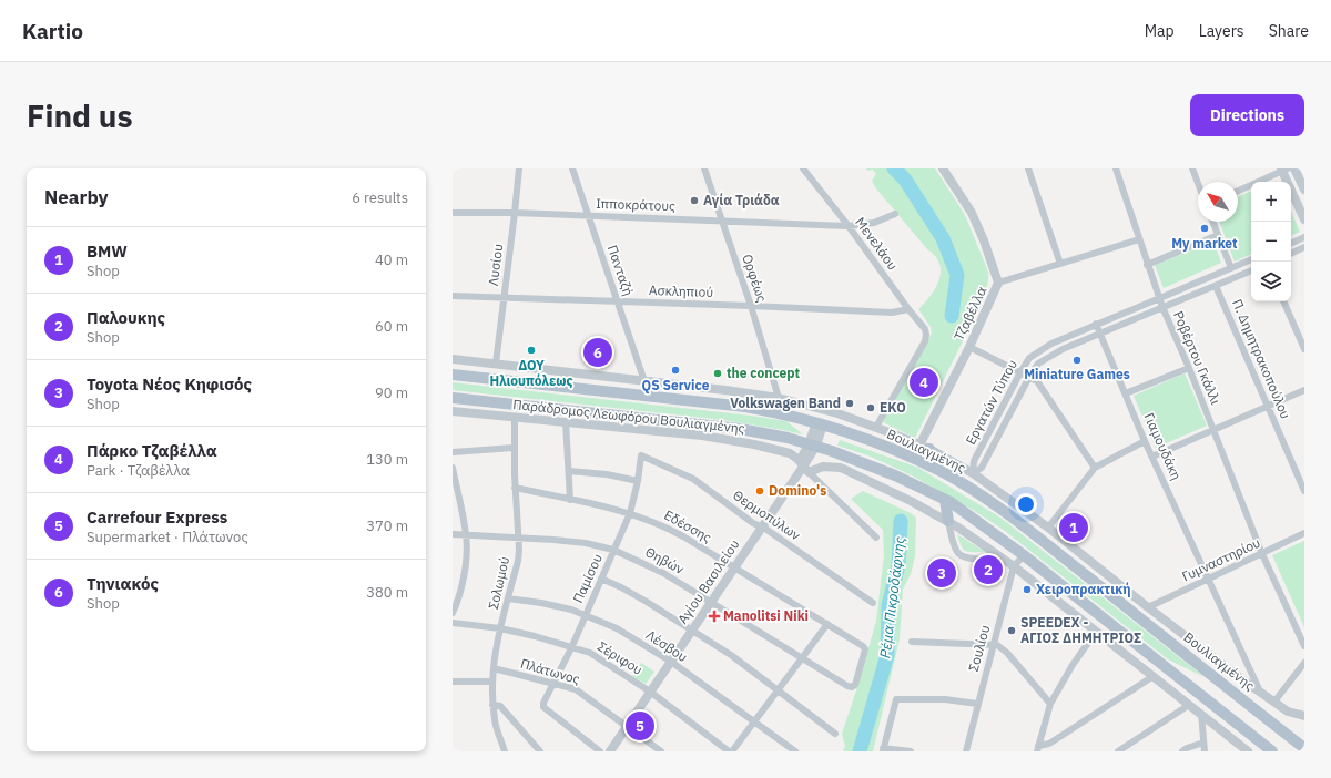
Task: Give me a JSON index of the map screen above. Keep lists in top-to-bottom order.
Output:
{
  "streets": {
    "main road": ["Βουλιαγμένης"],
    "street": [
      "Ιπποκράτους",
      "Μενελάου",
      "Λυσίου",
      "Πανταζή",
      "Ορφέως",
      "Ασκληπιού",
      "Τζαβέλλα",
      "Ροβέρτου Γκάλλι",
      "Π. Δημητρακοπούλου",
      "Εργατών Τύπου",
      "Παράδρομος Λεωφόρου Βουλιαγμένης",
      "Γιαμουδάκη",
      "Θερμοπύλων",
      "Εδέσσης",
      "Γυμναστηρίου",
      "Θηβών",
      "Παμίσου",
      "Αγίου Βασιλείου",
      "Σολωμού",
      "Λέσβου",
      "Σουλίου",
      "Σέριφου",
      "Πλάτωνος"
    ]
  },
  "crossings": [
    ["Ιπποκράτους", "Μενελάου"],
    ["Ιπποκράτους", "Λυσίου"],
    ["Ιπποκράτους", "Πανταζή"],
    ["Ιπποκράτους", "Ορφέως"],
    ["Μενελάου", "Ασκληπιού"],
    ["Λυσίου", "Ασκληπιού"],
    ["Πανταζή", "Ασκληπιού"],
    ["Ορφέως", "Ασκληπιού"],
    ["Ροβέρτου Γκάλλι", "Εργατών Τύπου"],
    ["Ροβέρτου Γκάλλι", "Γυμναστηρίου"],
    ["Π. Δημητρακοπούλου", "Εργατών Τύπου"],
    ["Εργατών Τύπου", "Γιαμουδάκη"],
    ["Παράδρομος Λεωφόρου Βουλιαγμένης", "Αγίου Βασιλείου"],
    ["Παράδρομος Λεωφόρου Βουλιαγμένης", "Σολωμού"],
    ["Γιαμουδάκη", "Γυμναστηρίου"],
    ["Βουλιαγμένης", "Αγίου Βασιλείου"],
    ["Θερμοπύλων", "Παμίσου"],
    ["Θερμοπύλων", "Αγίου Βασιλείου"],
    ["Εδέσσης", "Θηβών"],
    ["Εδέσσης", "Παμίσου"],
    ["Εδέσσης", "Αγίου Βασιλείου"],
    ["Εδέσσης", "Σολωμού"],
    ["Θηβών", "Παμίσου"],
    ["Θηβών", "Αγίου Βασιλείου"],
    ["Θηβών", "Σολωμού"],
    ["Παμίσου", "Λέσβου"],
    ["Παμίσου", "Σέριφου"],
    ["Παμίσου", "Πλάτωνος"],
    ["Αγίου Βασιλείου", "Λέσβου"],
    ["Αγίου Βασιλείου", "Σέριφου"],
    ["Αγίου Βασιλείου", "Πλάτωνος"],
    ["Σολωμού", "Λέσβου"],
    ["Σολωμού", "Σέριφου"],
    ["Σολωμού", "Πλάτωνος"]
  ],
  "water": ["Ρέμα Πικροδάφνης"],
  "places": {
    "other": [
      "Αγία Τριάδα",
      "My market",
      "ΔΟΥ Ηλιουπόλεως",
      "Miniature Games",
      "QS Service",
      "the concept",
      "Volkswagen Band",
      "EKO",
      "Domino's",
      "Χειροπρακτική",
      "SPEEDEX - ΑΓΙΟΣ ΔΗΜΗΤΡΙΟΣ"
    ],
    "health": ["Manolitsi Niki"]
  },
  "north": "top left",
  "page": {
    "header": "Kartio",
    "nav": ["Map", "Layers", "Share"],
    "buttons": "Directions",
    "title": "Find us",
    "heading": ["Nearby", "6 results"],
    "map_buttons": ["+", "−"],
    "list": [
      {
        "mark": "1",
        "name": "BMW",
        "note": "Shop",
        "value": "40 m"
      },
      {
        "mark": "2",
        "name": "Παλουκης",
        "note": "Shop",
        "value": "60 m"
      },
      {
        "mark": "3",
        "name": "Toyota Νέος Κηφισός",
        "note": "Shop",
        "value": "90 m"
      },
      {
        "mark": "4",
        "name": "Πάρκο Τζαβέλλα",
        "note": "Park · Τζαβέλλα",
        "value": "130 m"
      },
      {
        "mark": "5",
        "name": "Carrefour Express",
        "note": "Supermarket · Πλάτωνος",
        "value": "370 m"
      },
      {
        "mark": "6",
        "name": "Τηνιακός",
        "note": "Shop",
        "value": "380 m"
      }
    ],
    "pins": [
      "6",
      "4",
      "1",
      "2",
      "3",
      "5"
    ]
  }
}
